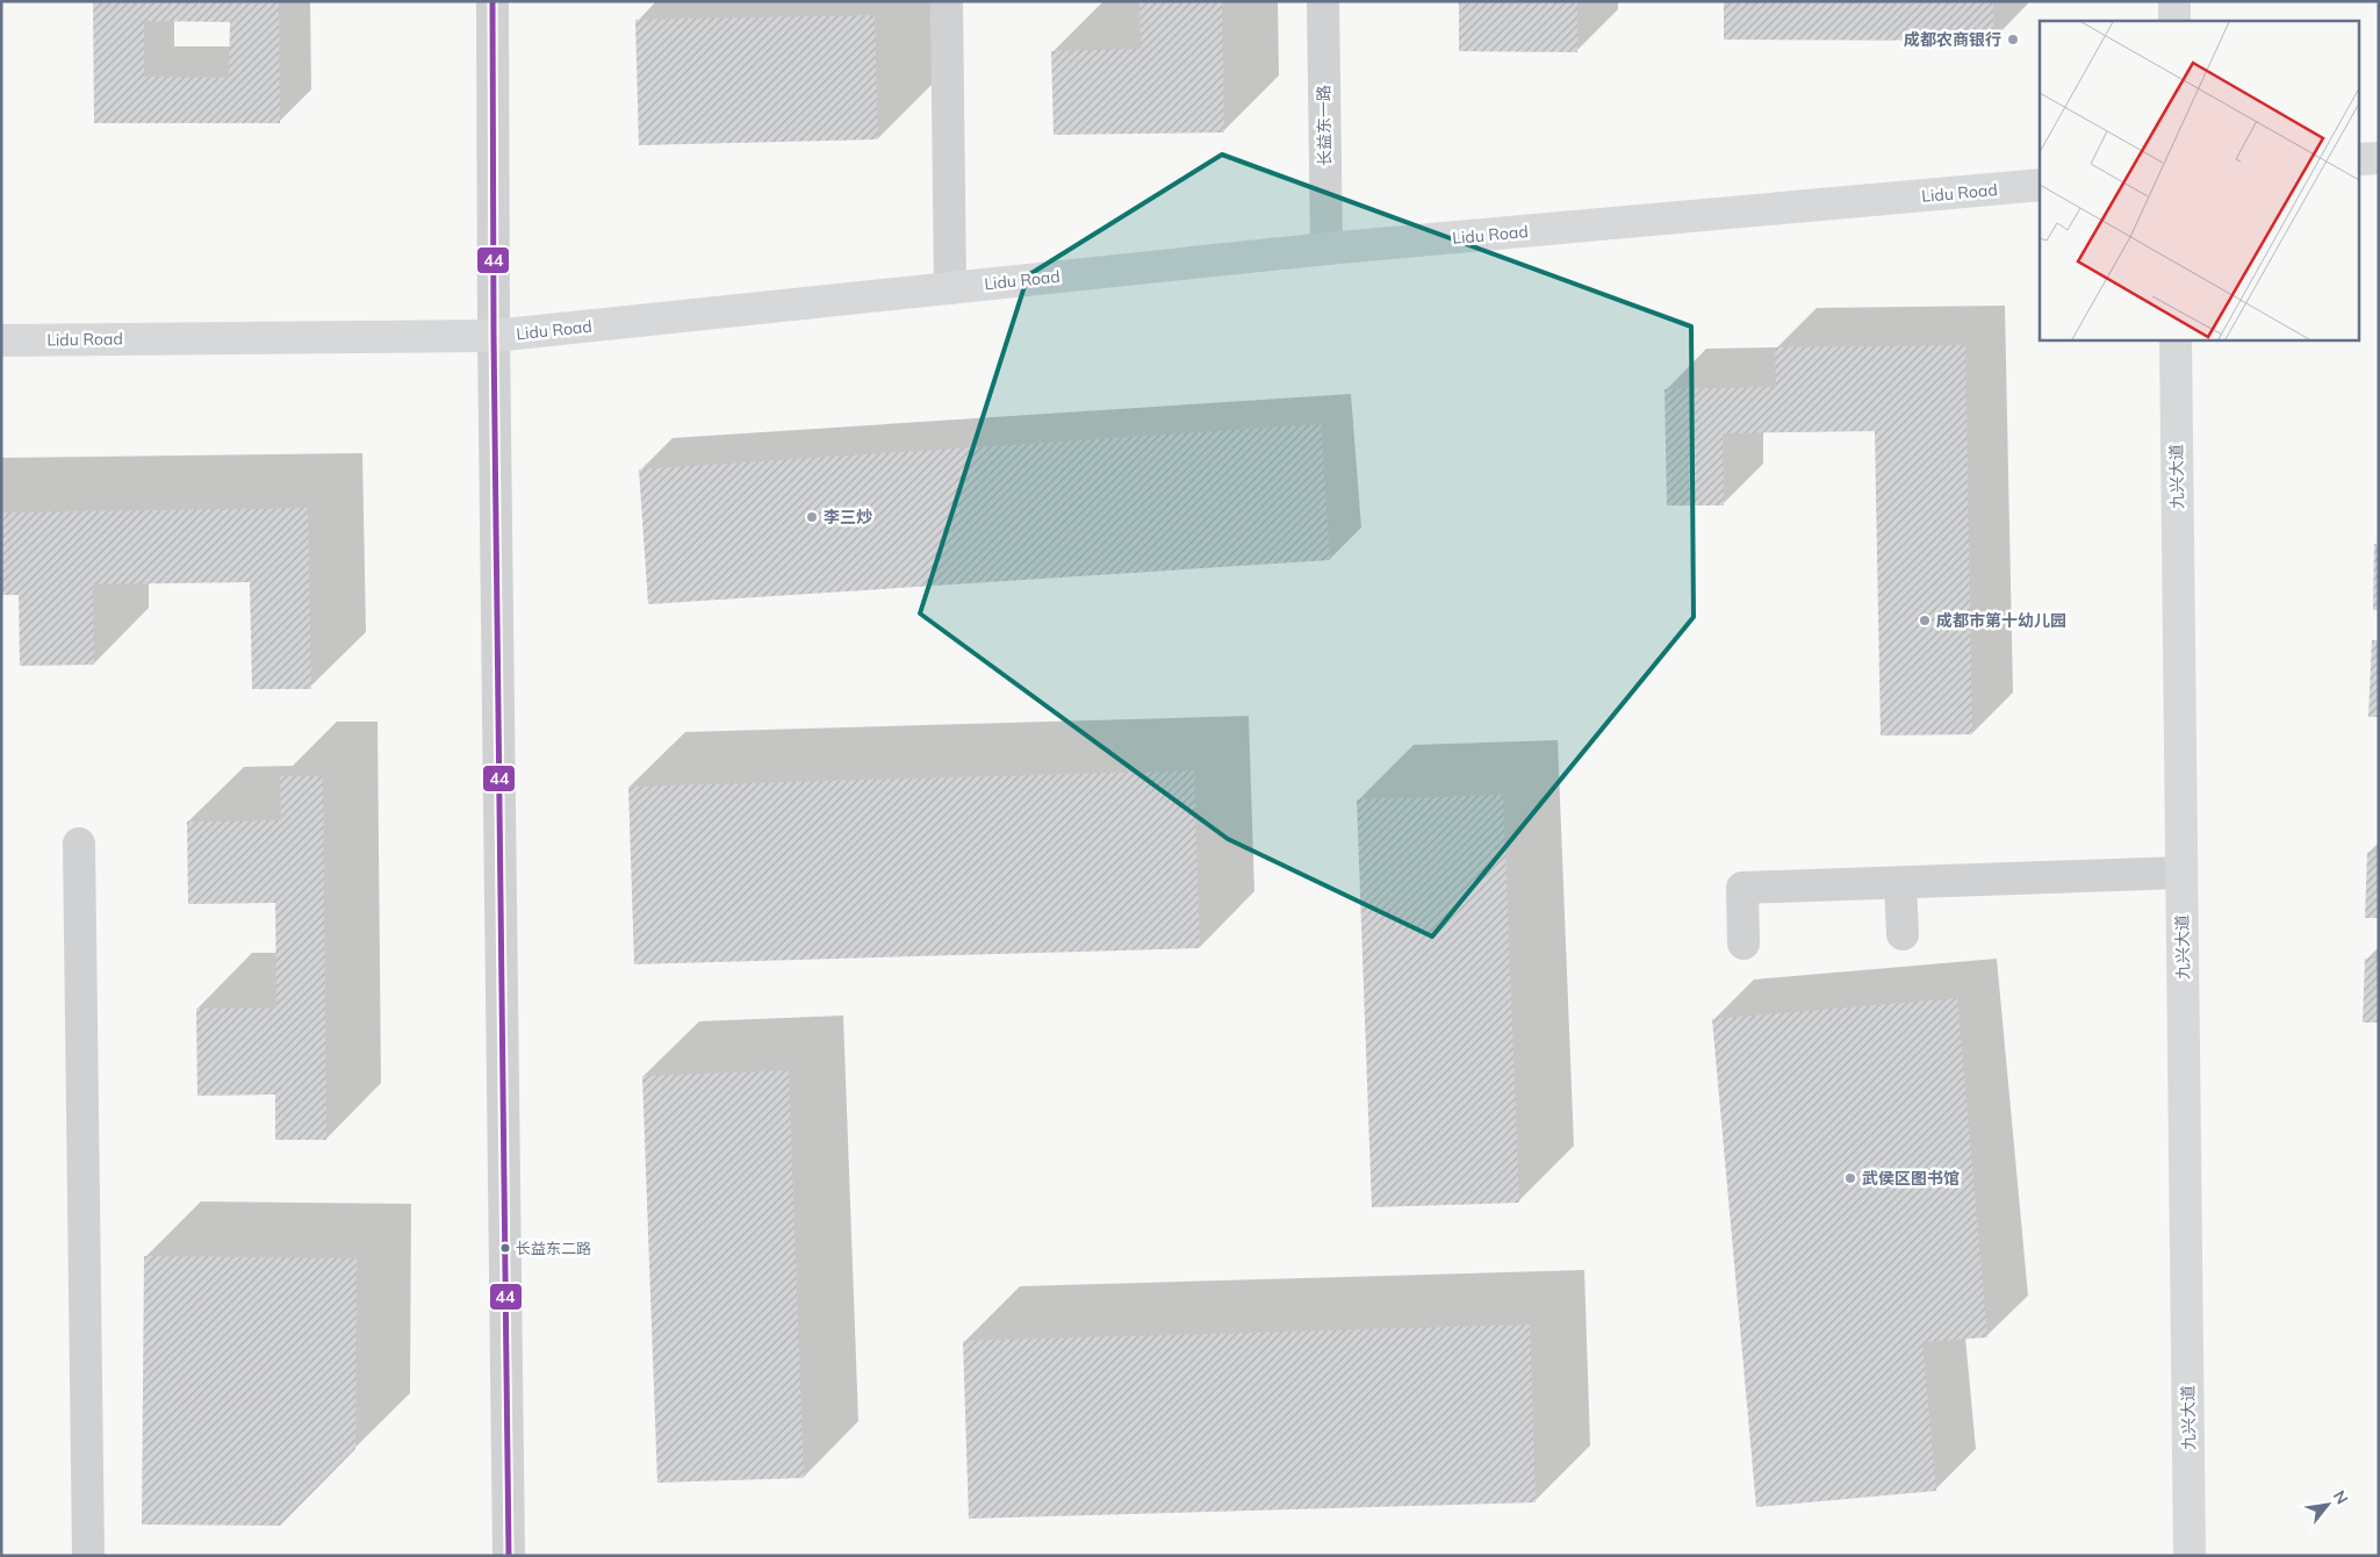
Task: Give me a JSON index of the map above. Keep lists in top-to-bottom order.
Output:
{
  "streets": {
    "street": ["长益东一路", "Lidu Road", "九兴大道"]
  },
  "crossings": [
    ["长益东一路", "Lidu Road"]
  ],
  "places": [
    "成都农商银行",
    "李三炒",
    "成都市第十幼儿园",
    "武侯区图书馆",
    "长益东二路"
  ],
  "lines": ["transit line 44"],
  "north": "top right"
}
